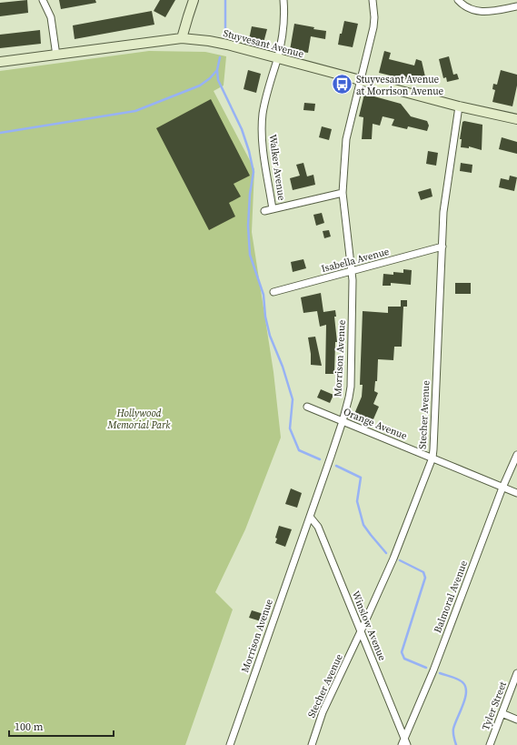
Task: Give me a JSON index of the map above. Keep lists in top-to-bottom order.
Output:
{
  "streets": {
    "main road": ["Stuyvesant Avenue"],
    "street": [
      "Walker Avenue",
      "Isabella Avenue",
      "Morrison Avenue",
      "Stecher Avenue",
      "Orange Avenue",
      "Balmoral Avenue",
      "Winslow Avenue",
      "Tyler Street"
    ]
  },
  "crossings": [
    ["Stuyvesant Avenue", "Walker Avenue"],
    ["Stuyvesant Avenue", "Morrison Avenue"],
    ["Stuyvesant Avenue", "Stecher Avenue"],
    ["Isabella Avenue", "Morrison Avenue"],
    ["Isabella Avenue", "Stecher Avenue"],
    ["Morrison Avenue", "Orange Avenue"],
    ["Morrison Avenue", "Winslow Avenue"],
    ["Stecher Avenue", "Orange Avenue"],
    ["Stecher Avenue", "Winslow Avenue"],
    ["Orange Avenue", "Balmoral Avenue"],
    ["Balmoral Avenue", "Winslow Avenue"]
  ],
  "parks": ["Hollywood Memorial Park"],
  "places": {
    "bus stop": ["Stuyvesant Avenue at Morrison Avenue"]
  },
  "scale_bar": "100 m"
}
